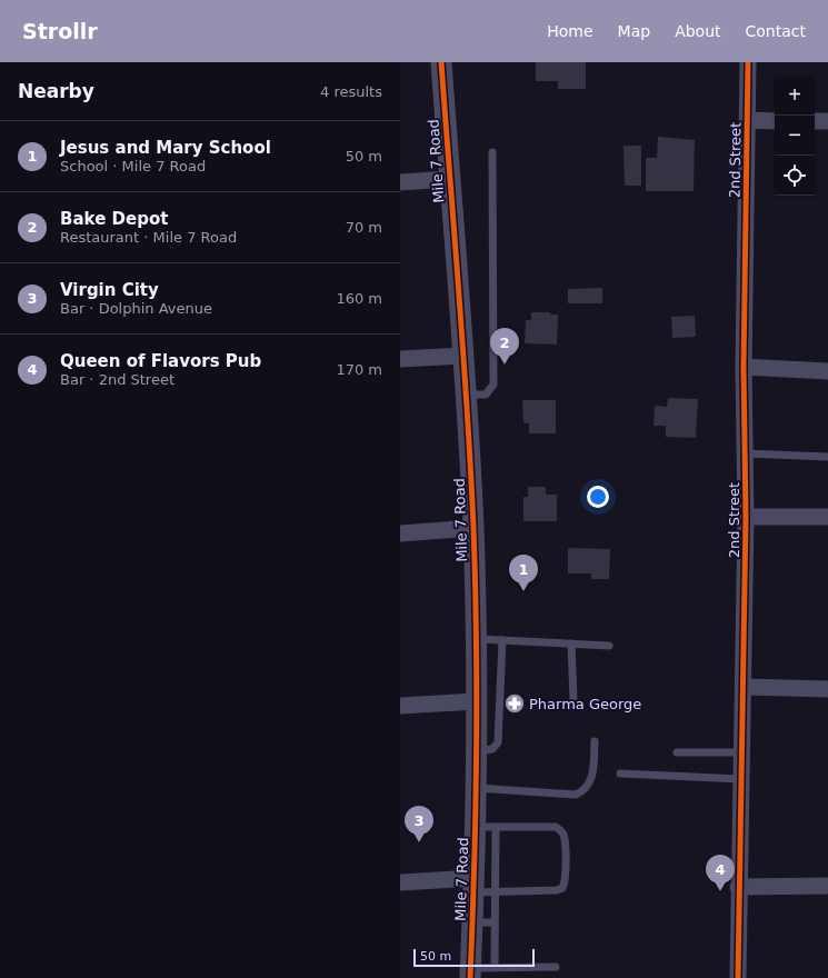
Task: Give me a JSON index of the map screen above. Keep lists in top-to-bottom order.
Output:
{
  "streets": {
    "street": ["2nd Street", "Mile 7 Road"]
  },
  "places": {
    "pharmacy": ["Pharma George"]
  },
  "scale_bar": "50 m",
  "page": {
    "header": "Strollr",
    "nav": [
      "Home",
      "Map",
      "About",
      "Contact"
    ],
    "heading": ["Nearby", "4 results"],
    "map_buttons": ["+", "−"],
    "list": [
      {
        "mark": "1",
        "name": "Jesus and Mary School",
        "note": "School · Mile 7 Road",
        "value": "50 m"
      },
      {
        "mark": "2",
        "name": "Bake Depot",
        "note": "Restaurant · Mile 7 Road",
        "value": "70 m"
      },
      {
        "mark": "3",
        "name": "Virgin City",
        "note": "Bar · Dolphin Avenue",
        "value": "160 m"
      },
      {
        "mark": "4",
        "name": "Queen of Flavors Pub",
        "note": "Bar · 2nd Street",
        "value": "170 m"
      }
    ],
    "pins": [
      "2",
      "1",
      "3",
      "4"
    ],
    "scale": "50 m"
  }
}
